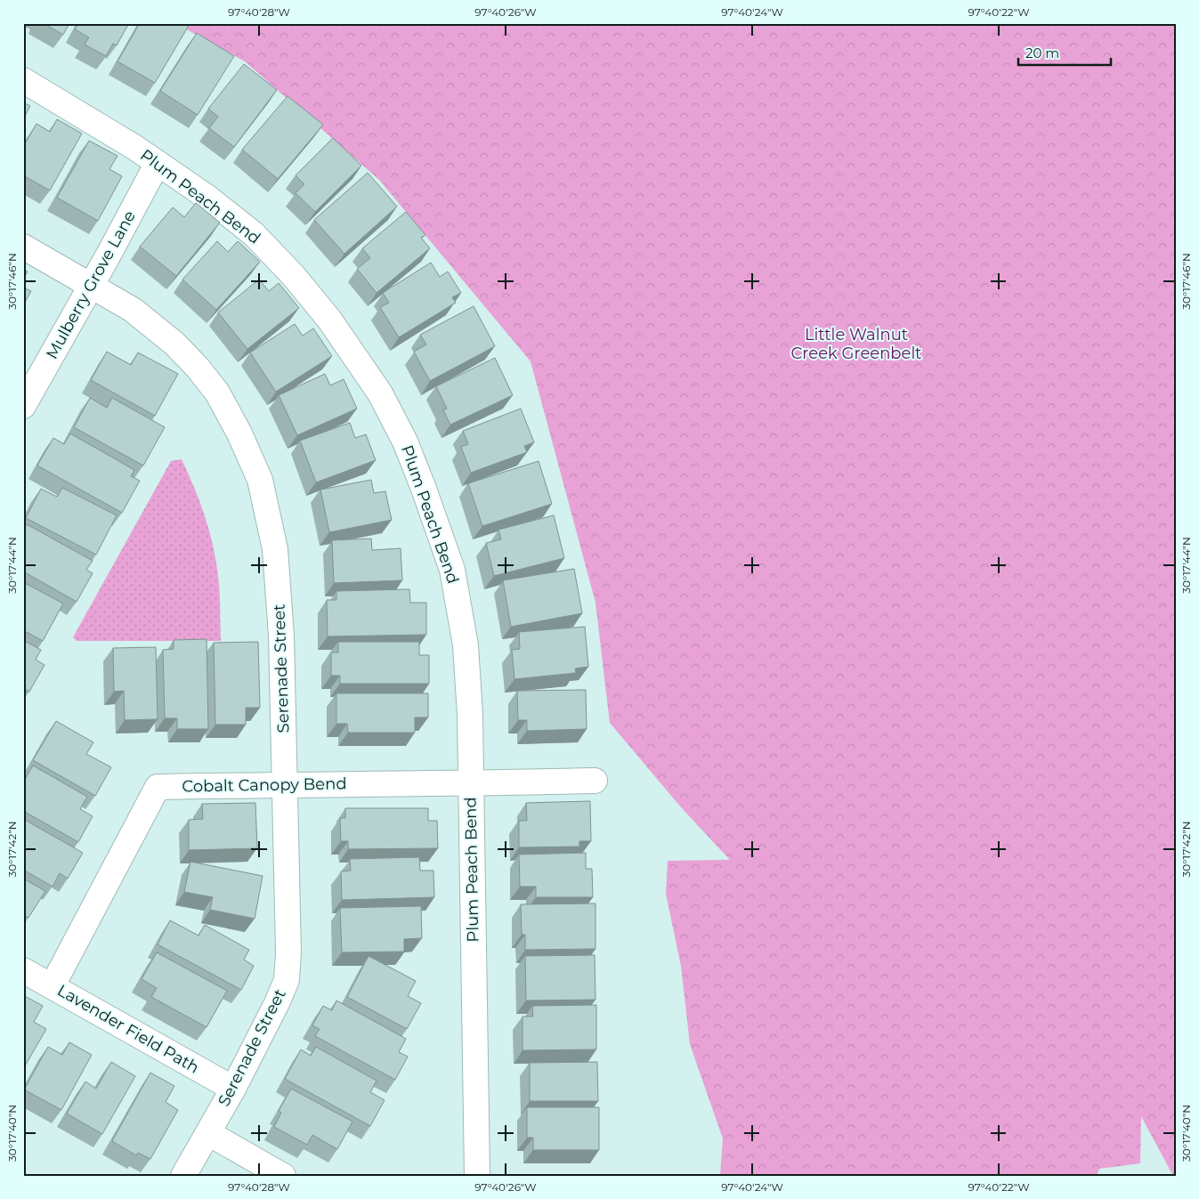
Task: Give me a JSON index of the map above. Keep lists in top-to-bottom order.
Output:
{
  "streets": {
    "street": [
      "Plum Peach Bend",
      "Mulberry Grove Lane",
      "Serenade Street",
      "Cobalt Canopy Bend",
      "Lavender Field Path"
    ]
  },
  "crossings": [
    ["Plum Peach Bend", "Mulberry Grove Lane"],
    ["Plum Peach Bend", "Cobalt Canopy Bend"],
    ["Mulberry Grove Lane", "Serenade Street"],
    ["Serenade Street", "Cobalt Canopy Bend"],
    ["Serenade Street", "Lavender Field Path"],
    ["Cobalt Canopy Bend", "Lavender Field Path"]
  ],
  "parks": ["Little Walnut Creek Greenbelt"],
  "scale_bar": "20 m",
  "coordinates": [
    "97°40'28\"W",
    "97°40'26\"W",
    "97°40'24\"W",
    "97°40'22\"W",
    "30°17'46\"N",
    "30°17'44\"N",
    "30°17'42\"N",
    "30°17'40\"N"
  ]
}
